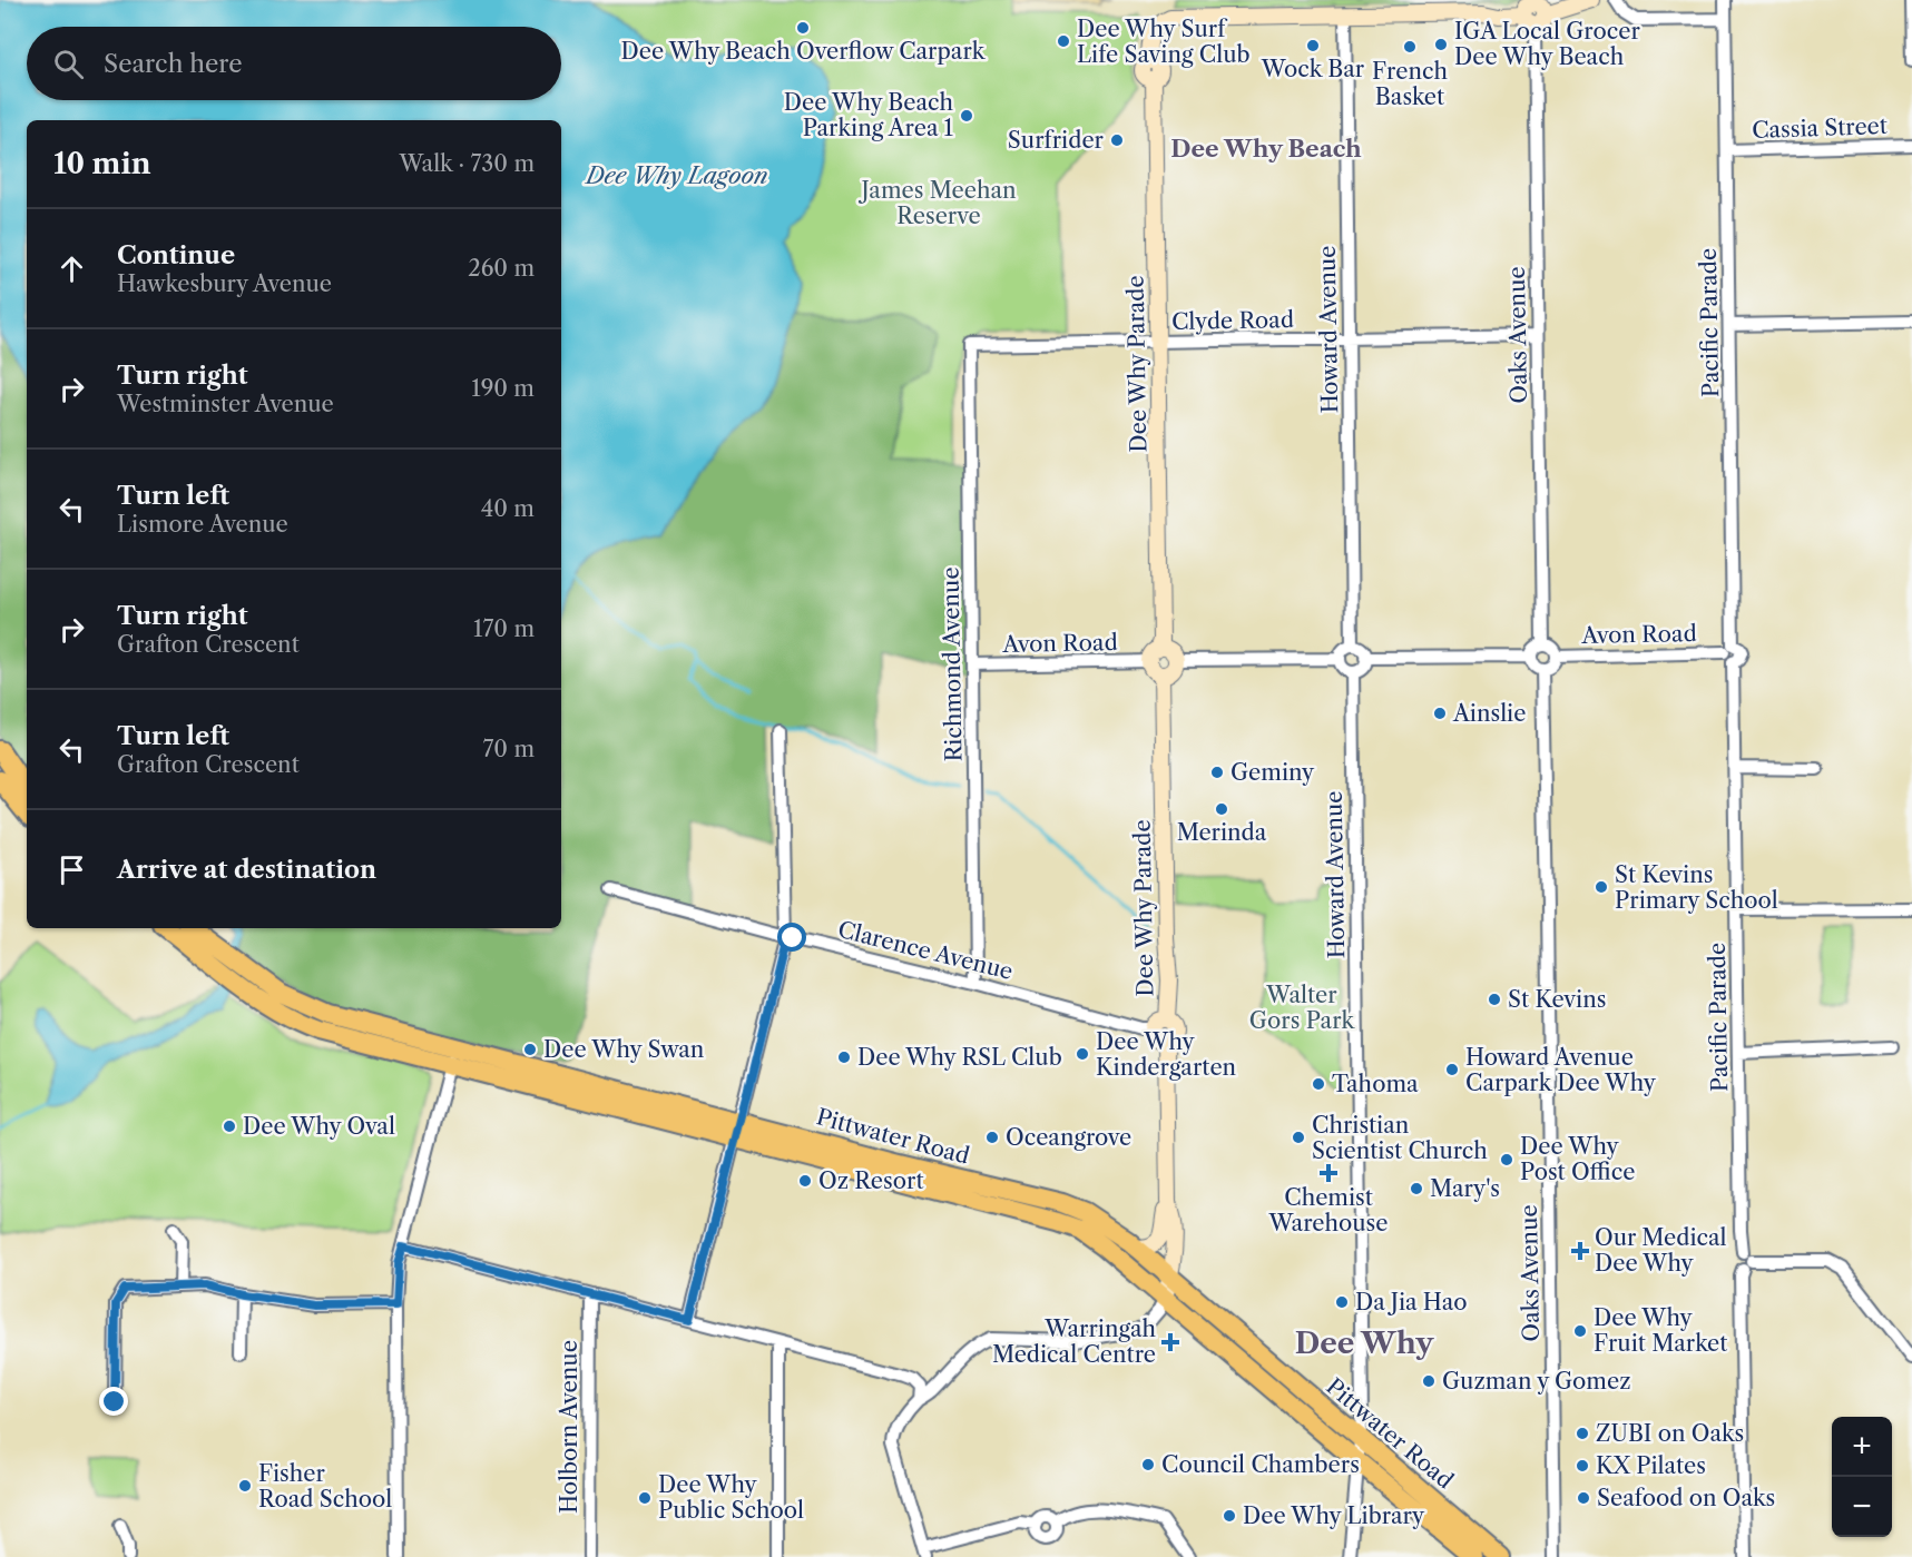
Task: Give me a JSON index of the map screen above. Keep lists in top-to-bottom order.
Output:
{
  "streets": {
    "highway": ["Pittwater Road"],
    "main road": ["Dee Why Parade"],
    "street": [
      "Cassia Street",
      "Clyde Road",
      "Pacific Parade",
      "Howard Avenue",
      "Oaks Avenue",
      "Avon Road",
      "Richmond Avenue",
      "Clarence Avenue",
      "Holborn Avenue"
    ]
  },
  "crossings": [
    ["Cassia Street", "Pacific Parade"],
    ["Clyde Road", "Howard Avenue"],
    ["Clyde Road", "Oaks Avenue"],
    ["Clyde Road", "Dee Why Parade"],
    ["Clyde Road", "Richmond Avenue"],
    ["Pacific Parade", "Avon Road"],
    ["Howard Avenue", "Dee Why Parade"],
    ["Howard Avenue", "Pittwater Road"],
    ["Oaks Avenue", "Avon Road"],
    ["Dee Why Parade", "Avon Road"],
    ["Dee Why Parade", "Clarence Avenue"],
    ["Avon Road", "Richmond Avenue"],
    ["Richmond Avenue", "Clarence Avenue"]
  ],
  "districts": ["Dee Why Beach", "Dee Why"],
  "water": ["Dee Why Lagoon"],
  "parks": ["James Meehan Reserve", "Walter Gors Park"],
  "places": {
    "other": [
      "Dee Why Beach Overflow Carpark",
      "Dee Why Surf Life Saving Club",
      "IGA Local Grocer Dee Why Beach",
      "Wock Bar",
      "French Basket",
      "Dee Why Beach Parking Area 1",
      "Surfrider",
      "Ainslie",
      "Geminy",
      "Merinda",
      "St Kevins Primary School",
      "St Kevins",
      "Dee Why Swan",
      "Dee Why Kindergarten",
      "Dee Why RSL Club",
      "Howard Avenue Carpark Dee Why",
      "Tahoma",
      "Dee Why Oval",
      "Oceangrove",
      "Christian Scientist Church",
      "Dee Why Post Office",
      "Oz Resort",
      "Mary's",
      "Da Jia Hao",
      "Dee Why Fruit Market",
      "Guzman y Gomez",
      "ZUBI on Oaks",
      "Council Chambers",
      "KX Pilates",
      "Fisher Road School",
      "Dee Why Public School",
      "Seafood on Oaks",
      "Dee Why Library"
    ],
    "health": ["Chemist Warehouse", "Our Medical Dee Why", "Warringah Medical Centre"]
  },
  "page": {
    "search": "Search here",
    "heading": ["10 min", "Walk · 730 m"],
    "list": [
      ["Continue", "Hawkesbury Avenue", "260 m"],
      ["Turn right", "Westminster Avenue", "190 m"],
      ["Turn left", "Lismore Avenue", "40 m"],
      ["Turn right", "Grafton Crescent", "170 m"],
      ["Turn left", "Grafton Crescent", "70 m"],
      "Arrive at destination"
    ],
    "map_buttons": ["+", "−"]
  }
}
